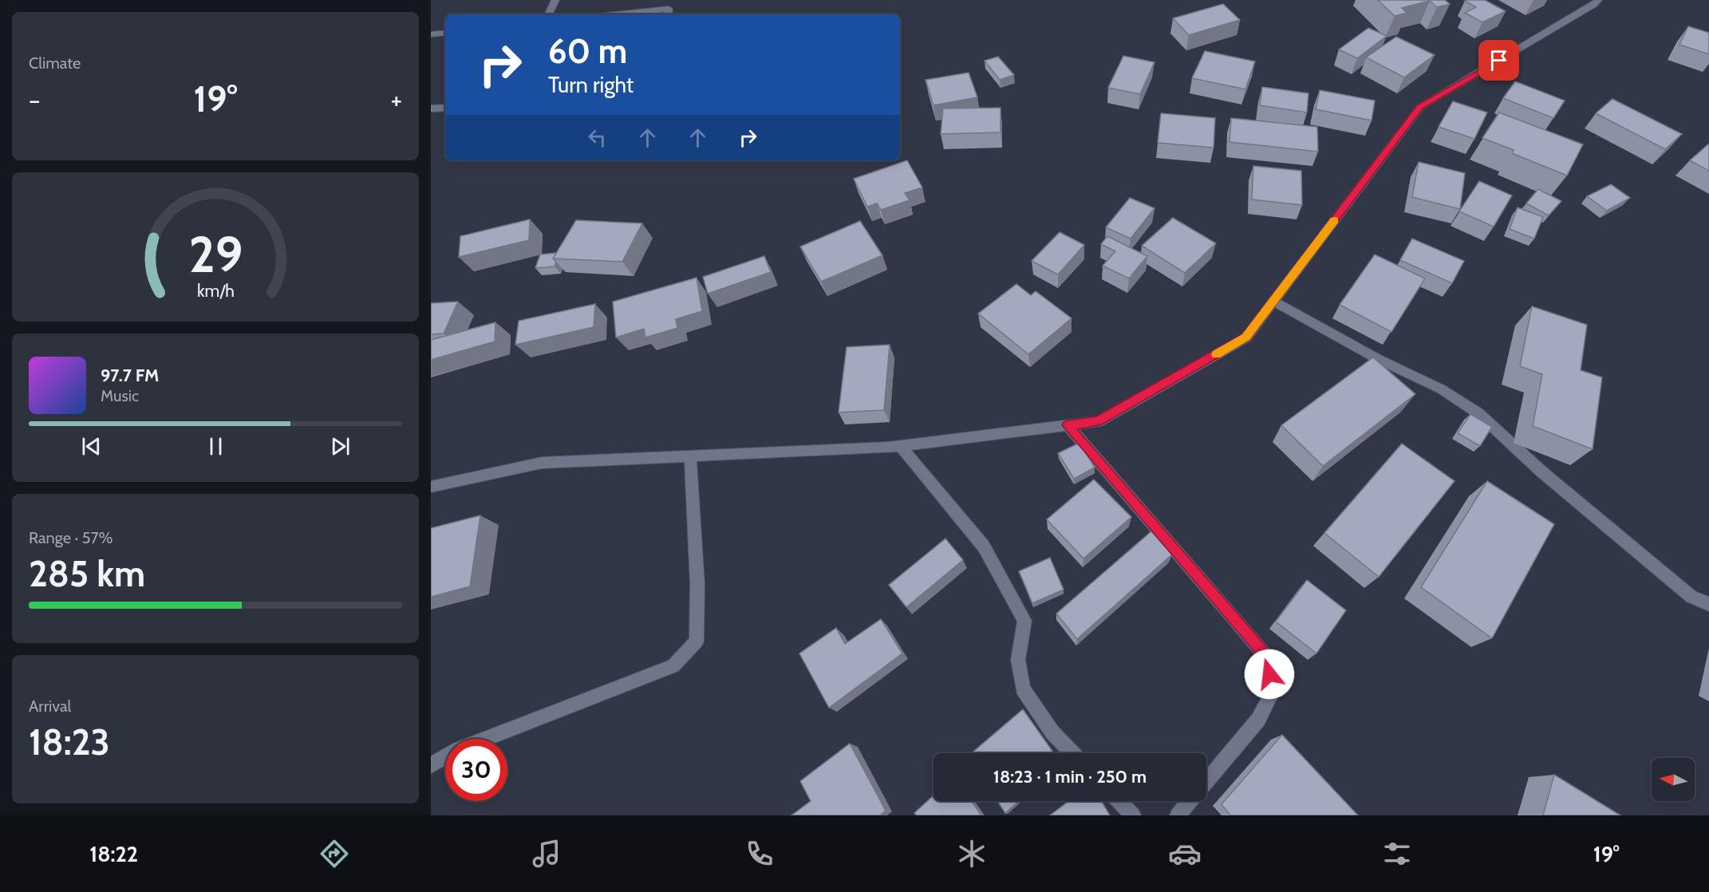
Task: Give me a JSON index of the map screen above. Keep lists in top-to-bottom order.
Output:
{
  "north": "left",
  "page": {
    "tile": [
      "Climate",
      ["Range · 57%", "285 km"],
      ["Arrival", "18:23"]
    ],
    "turn": ["60 m", "Turn right"],
    "heat": ["−", "19°", "+"],
    "song": ["97.7 FM", "Music"],
    "limit": "30",
    "trip": "18:23 · 1 min · 250 m",
    "tabs": ["18:22", "19°"],
    "gauge": ["29", "km/h"]
  }
}
